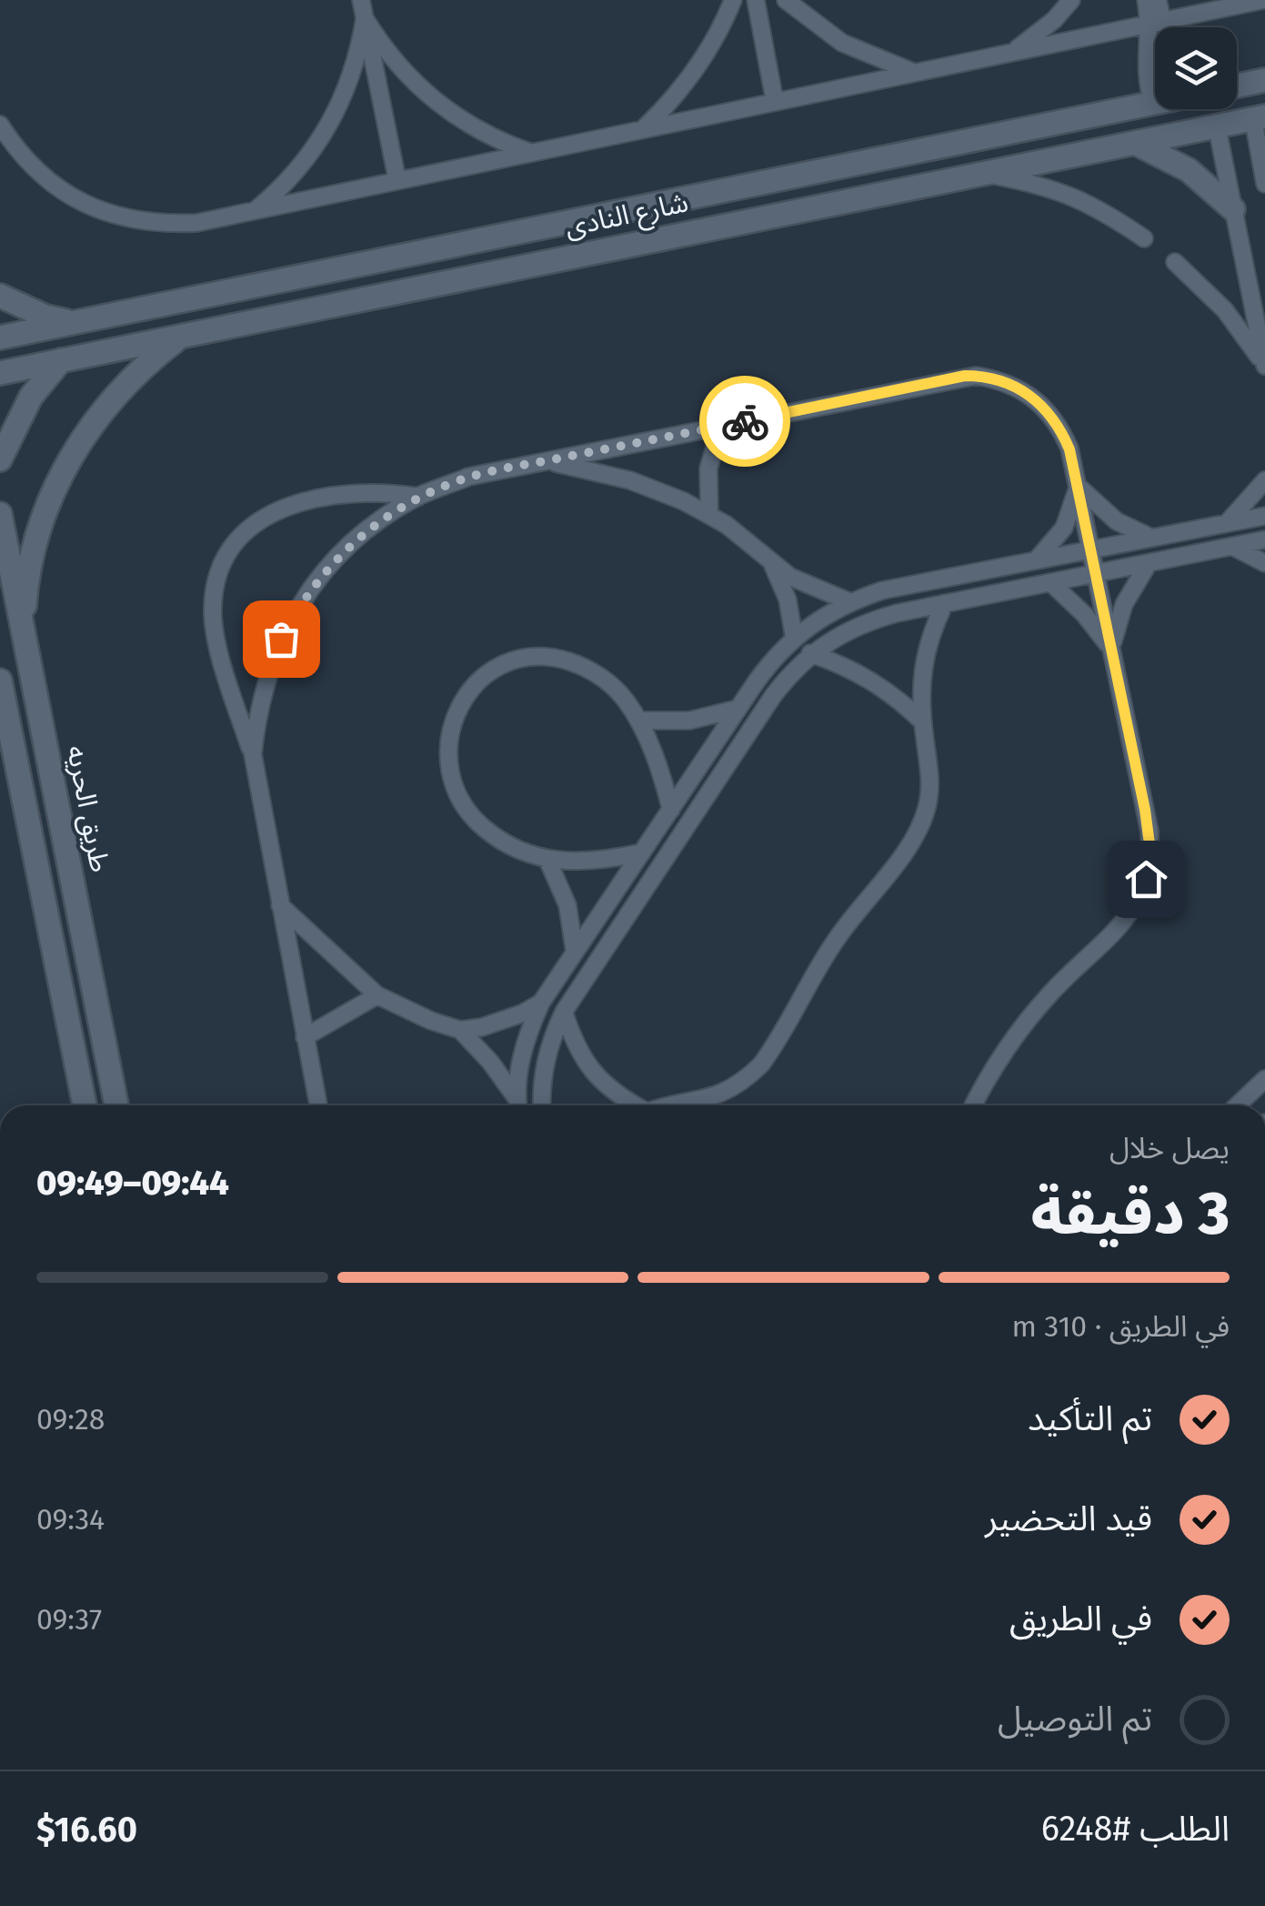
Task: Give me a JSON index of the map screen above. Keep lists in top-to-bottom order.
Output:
{
  "streets": {
    "street": ["شارع النادى", "طريق الحريه"]
  },
  "page": {
    "heading": ["3 دقيقة", "يصل خلال", "09:44–09:49"],
    "panel": ["الطلب #6248", "$16.60"],
    "bar": "في الطريق · 310 m",
    "list": [
      ["تم التأكيد", "09:28"],
      ["قيد التحضير", "09:34"],
      ["في الطريق", "09:37"],
      "تم التوصيل"
    ]
  }
}
